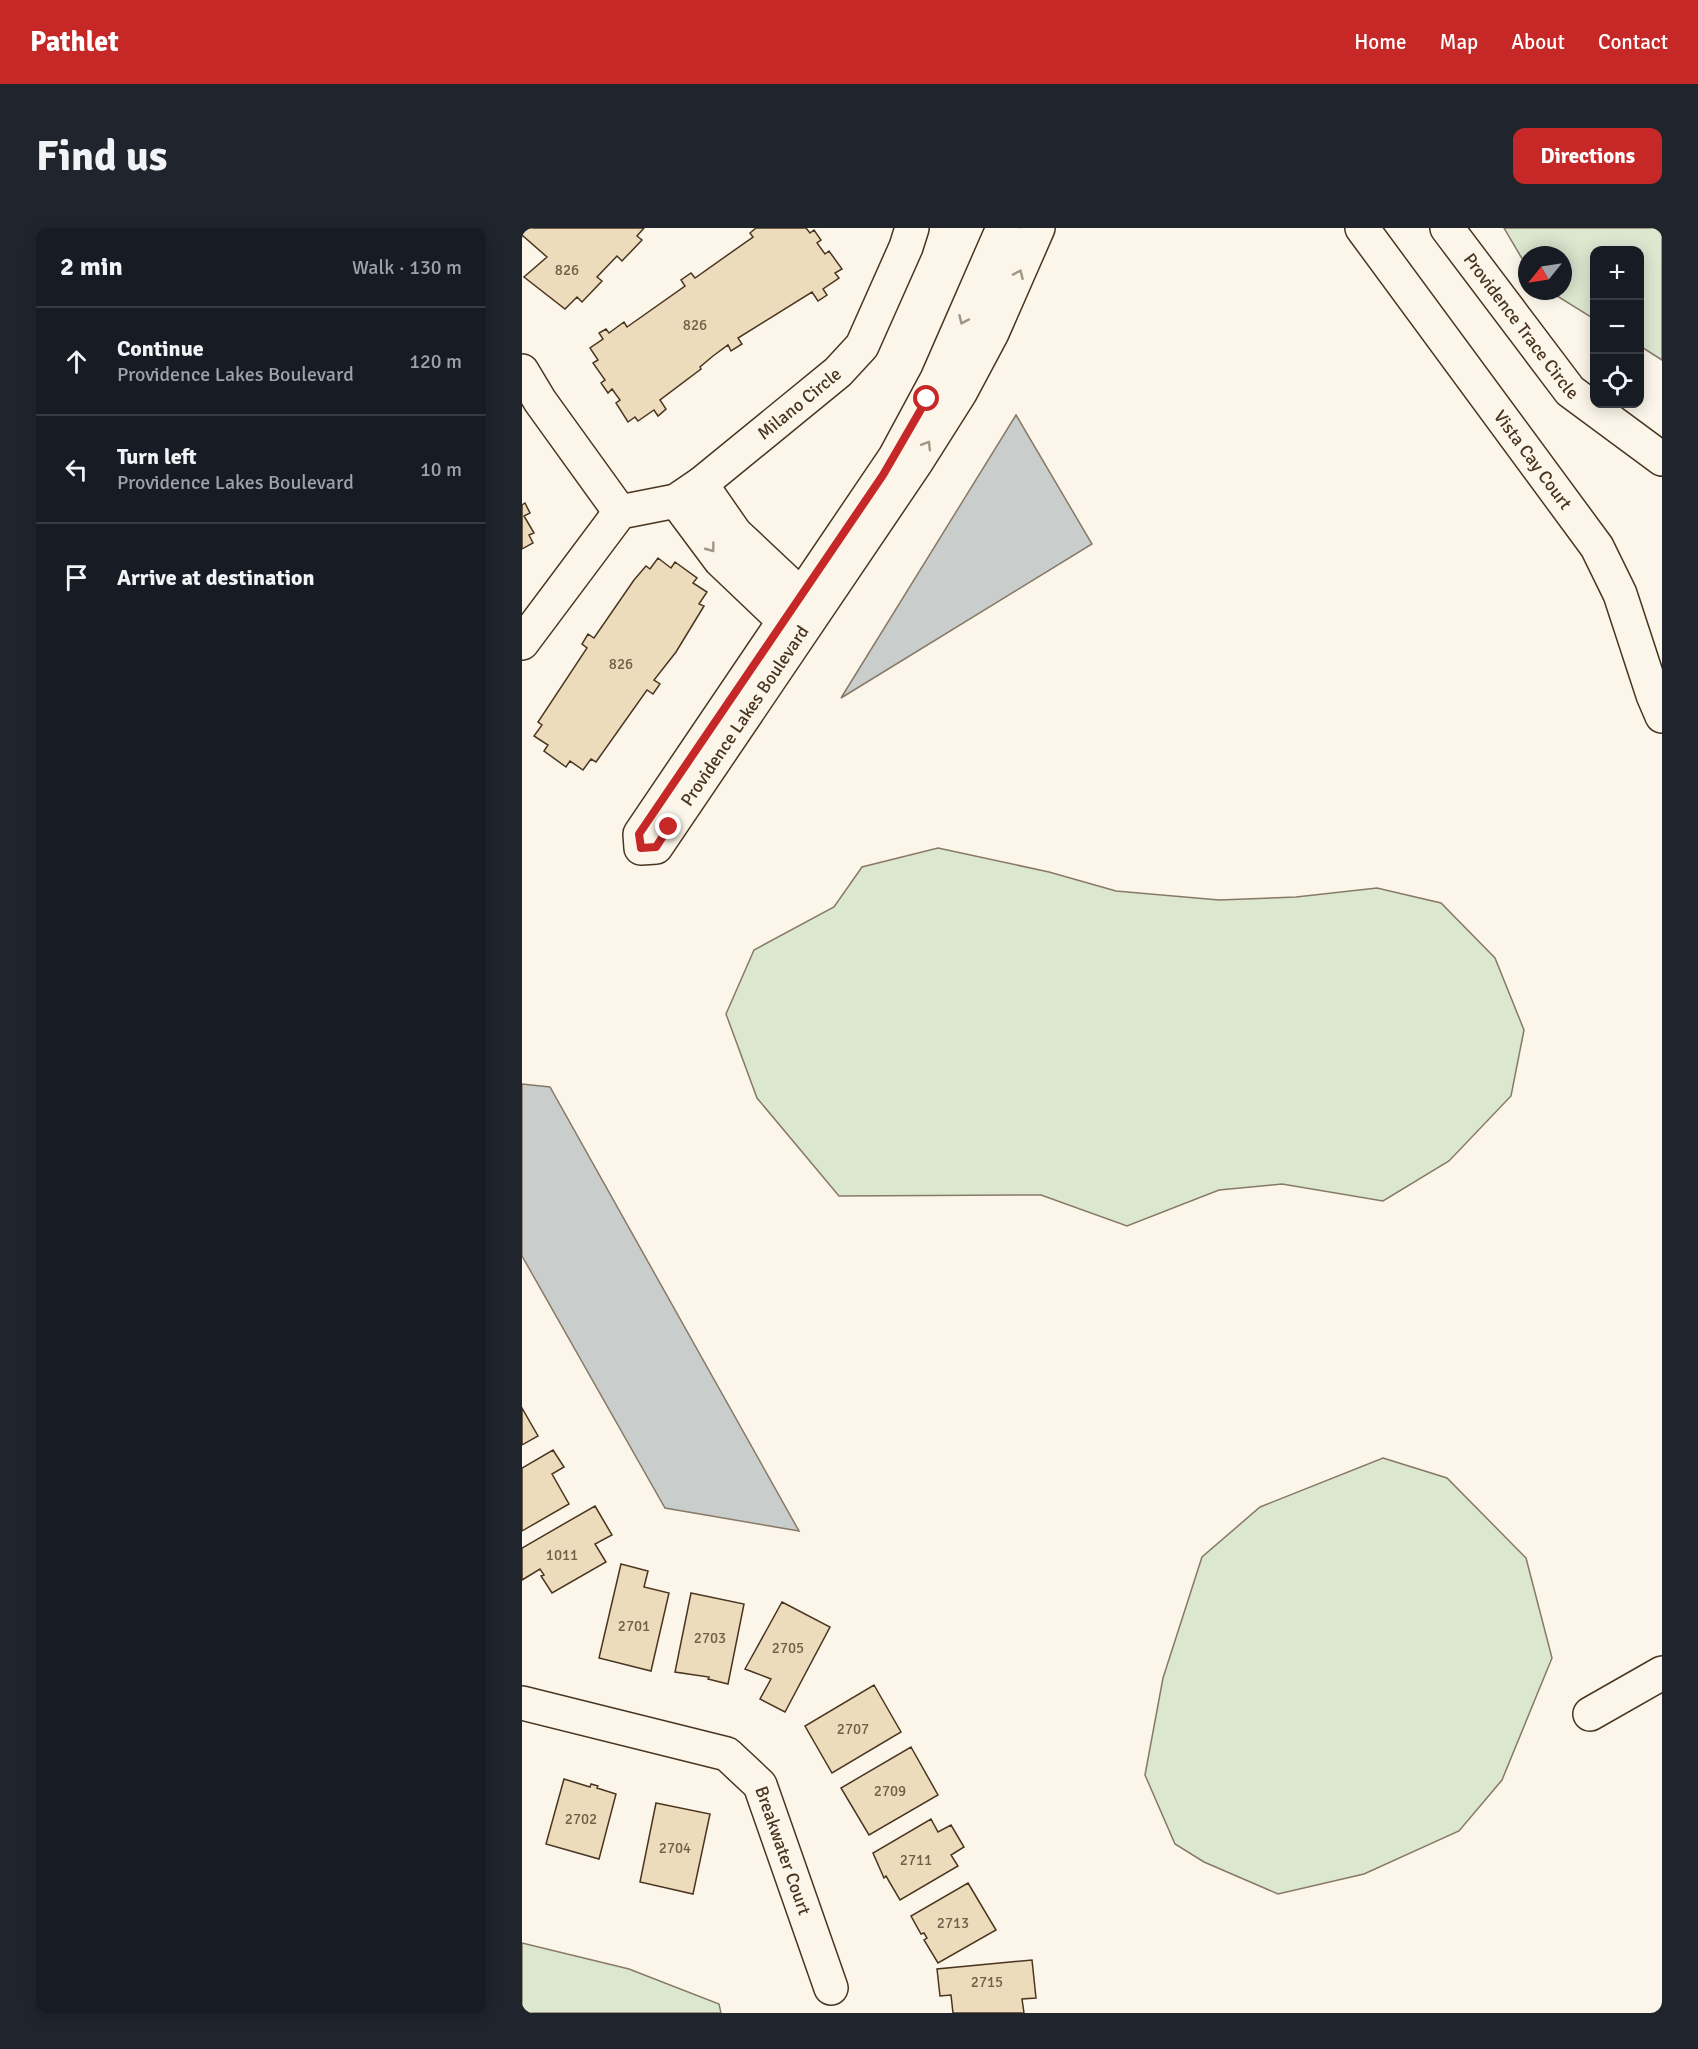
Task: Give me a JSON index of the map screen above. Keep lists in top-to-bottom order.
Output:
{
  "streets": {
    "street": [
      "Providence Trace Circle",
      "Milano Circle",
      "Vista Cay Court",
      "Providence Lakes Boulevard",
      "Breakwater Court"
    ]
  },
  "house_numbers": [
    "826",
    "826",
    "826",
    "1011",
    "2701",
    "2703",
    "2705",
    "2707",
    "2709",
    "2702",
    "2704",
    "2711",
    "2713",
    "2715"
  ],
  "north": "bottom left",
  "page": {
    "header": "Pathlet",
    "nav": [
      "Home",
      "Map",
      "About",
      "Contact"
    ],
    "buttons": "Directions",
    "title": "Find us",
    "heading": ["2 min", "Walk · 130 m"],
    "map_buttons": ["+", "−"],
    "list": [
      ["Continue", "Providence Lakes Boulevard", "120 m"],
      ["Turn left", "Providence Lakes Boulevard", "10 m"],
      "Arrive at destination"
    ]
  }
}
